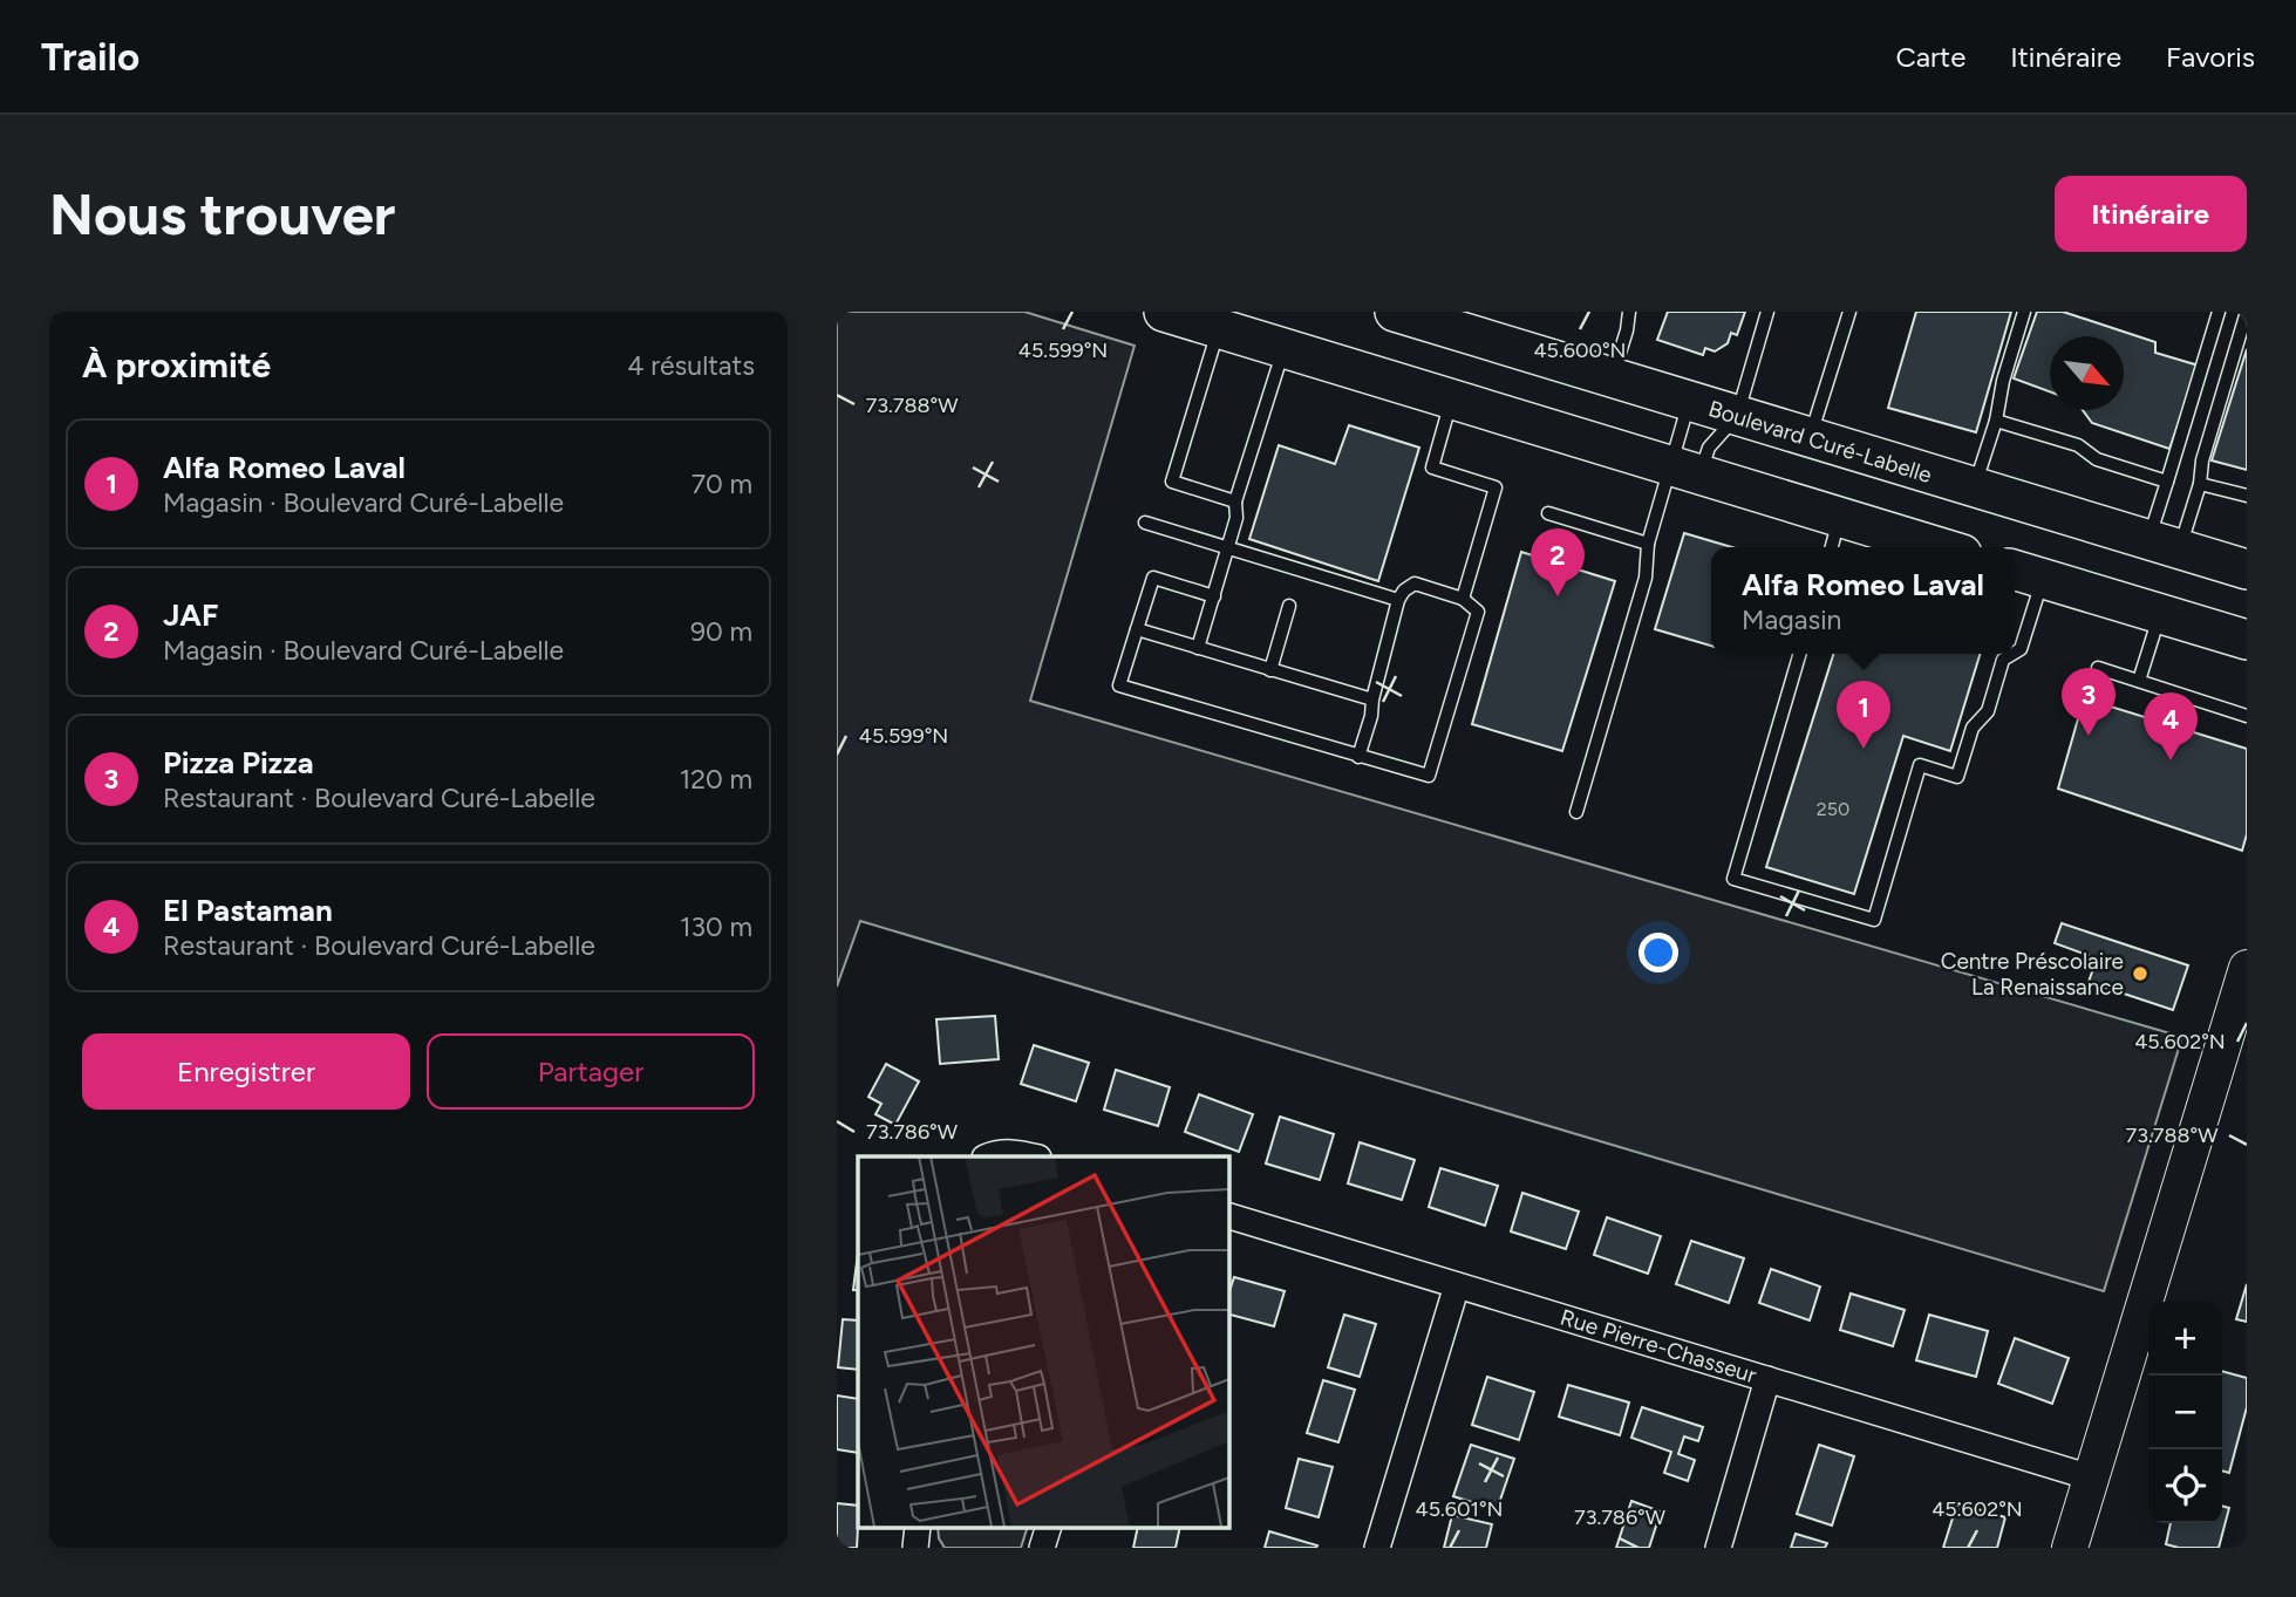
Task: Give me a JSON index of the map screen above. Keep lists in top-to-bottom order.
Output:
{
  "streets": {
    "main road": ["Boulevard Curé-Labelle"],
    "street": ["Rue Pierre-Chasseur"]
  },
  "places": ["Centre Préscolaire La Renaissance"],
  "house_numbers": ["250"],
  "north": "bottom right",
  "page": {
    "header": "Trailo",
    "nav": ["Carte", "Itinéraire", "Favoris"],
    "buttons": [
      "Itinéraire",
      ["Enregistrer", "Partager"]
    ],
    "title": "Nous trouver",
    "heading": ["À proximité", "4 résultats"],
    "list": [
      {
        "mark": "1",
        "name": "Alfa Romeo Laval",
        "note": "Magasin · Boulevard Curé-Labelle",
        "value": "70 m"
      },
      {
        "mark": "2",
        "name": "JAF",
        "note": "Magasin · Boulevard Curé-Labelle",
        "value": "90 m"
      },
      {
        "mark": "3",
        "name": "Pizza Pizza",
        "note": "Restaurant · Boulevard Curé-Labelle",
        "value": "120 m"
      },
      {
        "mark": "4",
        "name": "El Pastaman",
        "note": "Restaurant · Boulevard Curé-Labelle",
        "value": "130 m"
      }
    ],
    "pins": [
      "2",
      "3",
      "1",
      "4"
    ],
    "popup": ["Alfa Romeo Laval", "Magasin"],
    "map_buttons": ["+", "−"]
  },
  "coordinates": [
    "45.599°N",
    "45.600°N",
    "73.788°W",
    "45.602°N",
    "73.786°W",
    "45.601°N"
  ]
}
